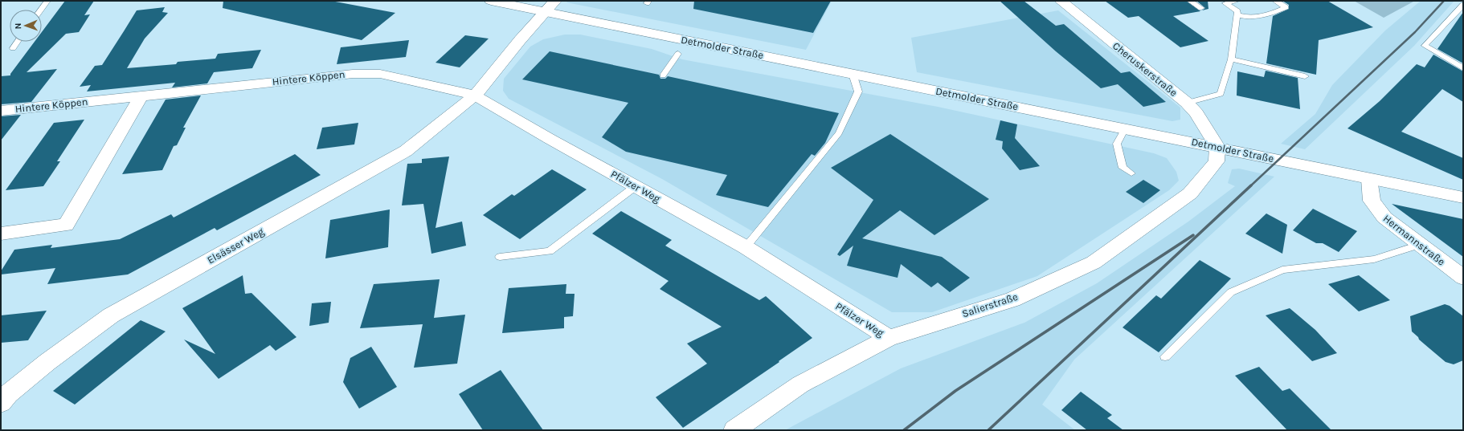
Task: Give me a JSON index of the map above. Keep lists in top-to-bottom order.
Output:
{
  "streets": {
    "street": [
      "Detmolder Straße",
      "Cheruskerstraße",
      "Hintere Köppen",
      "Pfälzer Weg",
      "Hermannstraße",
      "Elsässer Weg",
      "Salierstraße"
    ]
  },
  "crossings": [
    ["Detmolder Straße", "Cheruskerstraße"],
    ["Detmolder Straße", "Hermannstraße"],
    ["Detmolder Straße", "Salierstraße"],
    ["Cheruskerstraße", "Salierstraße"],
    ["Hintere Köppen", "Pfälzer Weg"],
    ["Hintere Köppen", "Elsässer Weg"],
    ["Pfälzer Weg", "Elsässer Weg"],
    ["Pfälzer Weg", "Salierstraße"]
  ],
  "north": "left"
}
